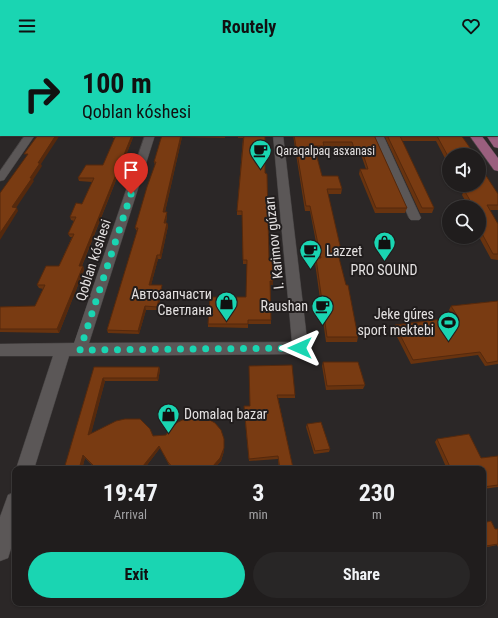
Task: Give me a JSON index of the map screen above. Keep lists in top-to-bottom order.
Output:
{
  "streets": {
    "street": ["I. Karimov gúzarı", "Qoblan kóshesi"]
  },
  "crossings": [
    ["I. Karimov gúzarı", "Qoblan kóshesi"]
  ],
  "places": {
    "cafe": ["Qaraqalpaq asxanasi", "Lazzet", "Raushan"],
    "shop": ["PRO SOUND", "Автозапчасти Светлана", "Domalaq bazar"],
    "sports": ["Jeke gúres sport mektebi"]
  },
  "page": {
    "header": "Routely",
    "turn": ["100 m", "Qoblan kóshesi"],
    "eta": [
      "19:47",
      "Arrival",
      "3",
      "min",
      "230",
      "m"
    ],
    "buttons": ["Exit", "Share"]
  }
}
